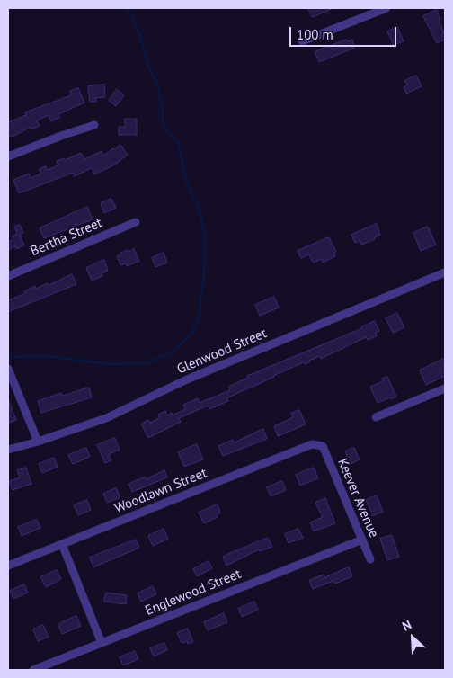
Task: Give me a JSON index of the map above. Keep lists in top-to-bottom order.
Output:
{
  "streets": {
    "street": [
      "Bertha Street",
      "Glenwood Street",
      "Woodlawn Street",
      "Keever Avenue",
      "Englewood Street"
    ]
  },
  "crossings": [
    ["Woodlawn Street", "Keever Avenue"],
    ["Keever Avenue", "Englewood Street"]
  ],
  "scale_bar": "100 m",
  "north": "top left"
}
